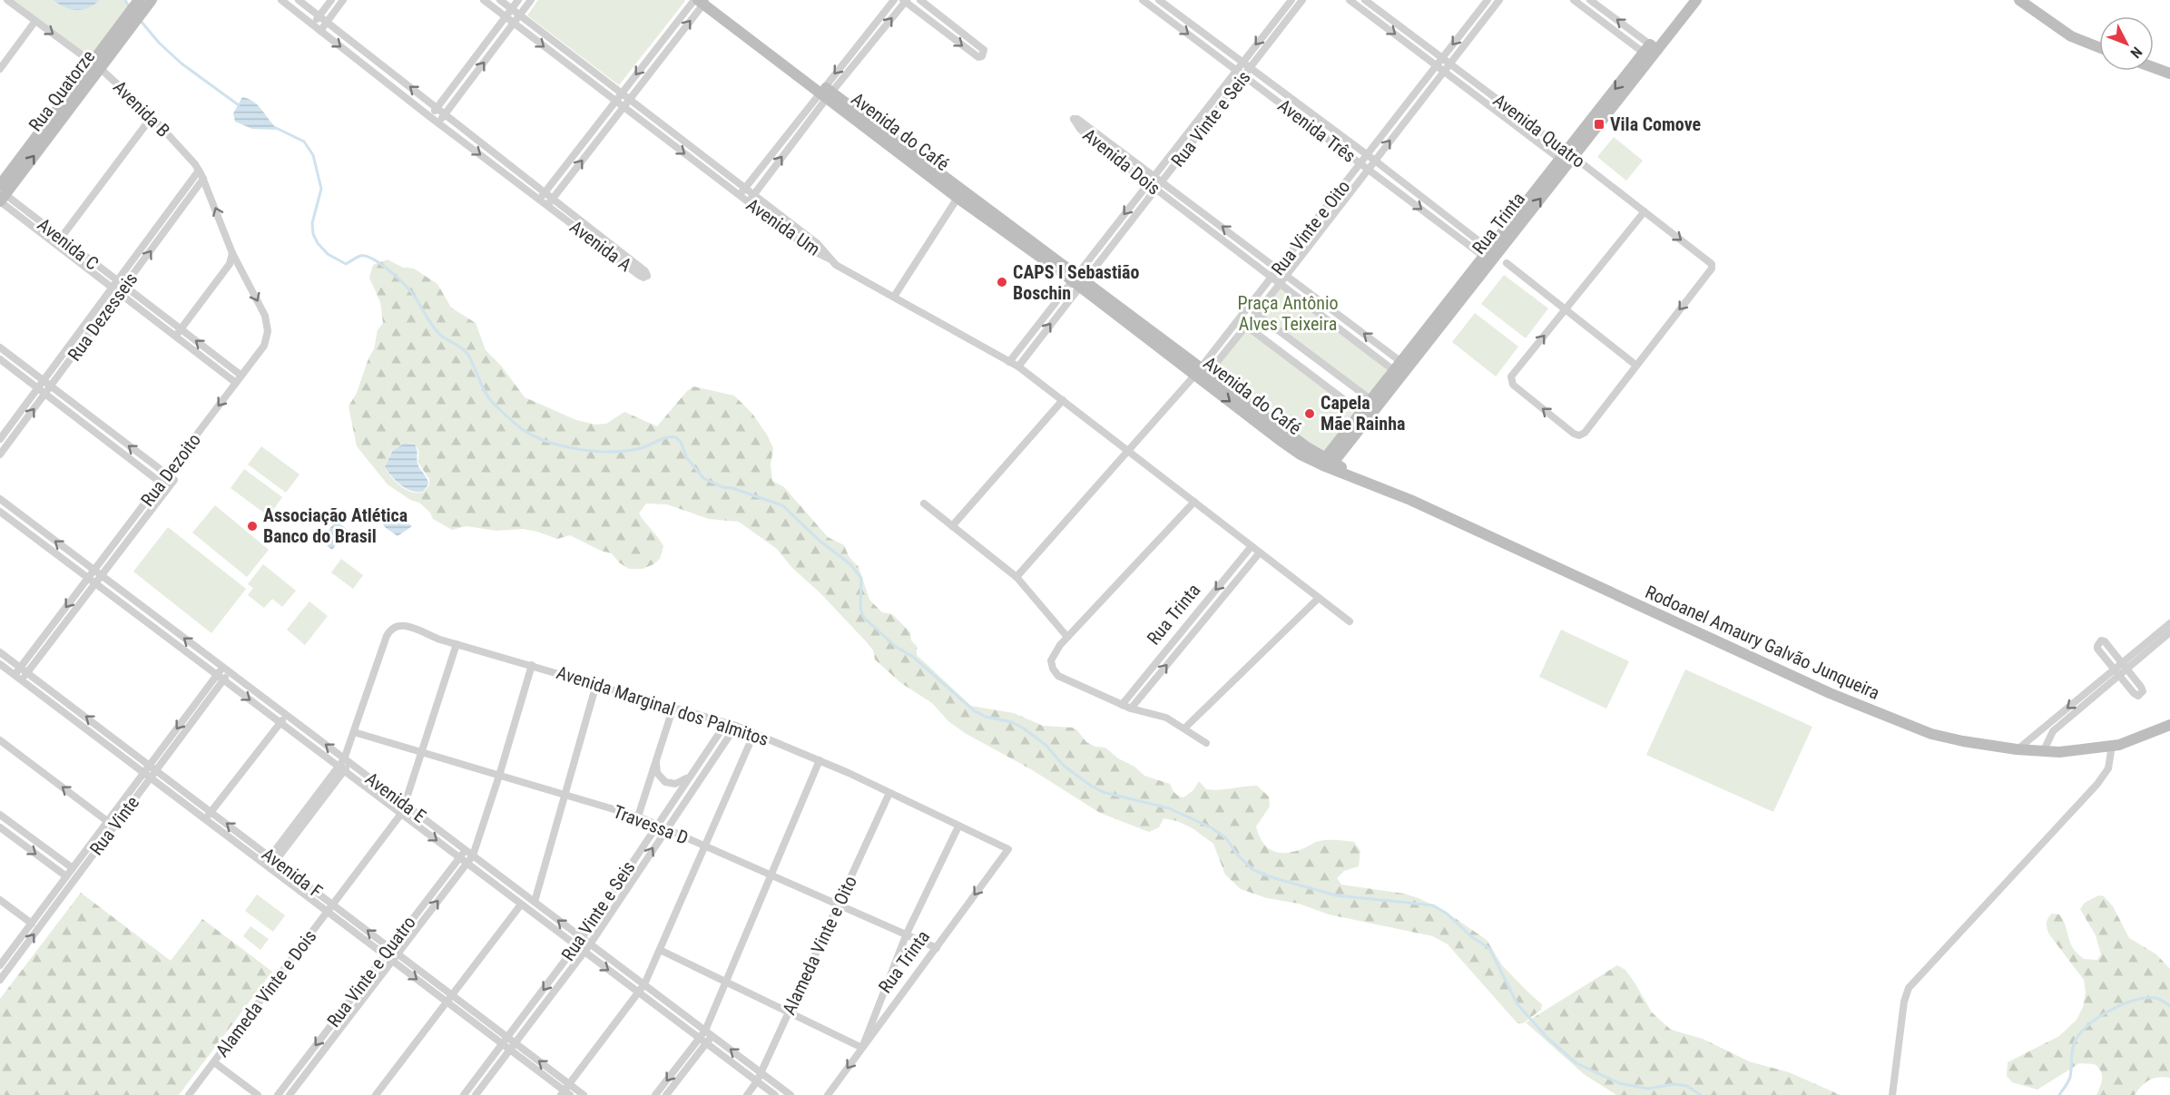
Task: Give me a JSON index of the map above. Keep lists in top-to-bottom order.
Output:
{
  "streets": {
    "main road": [
      "Rua Quatorze",
      "Avenida do Café",
      "Rua Trinta",
      "Rodoanel Amaury Galvão Junqueira"
    ],
    "street": [
      "Avenida B",
      "Rua Vinte e Seis",
      "Avenida Três",
      "Avenida Quatro",
      "Avenida Dois",
      "Avenida Um",
      "Rua Vinte e Oito",
      "Avenida C",
      "Avenida A",
      "Rua Dezesseis",
      "Rua Dezoito",
      "Avenida Marginal dos Palmitos",
      "Avenida E",
      "Travessa D",
      "Rua Vinte",
      "Avenida F",
      "Alameda Vinte e Oito",
      "Rua Vinte e Quatro",
      "Alameda Vinte e Dois"
    ]
  },
  "crossings": [
    ["Rua Quatorze", "Avenida B"],
    ["Rua Quatorze", "Avenida C"],
    ["Avenida B", "Rua Dezesseis"],
    ["Avenida B", "Rua Dezoito"],
    ["Rua Vinte e Seis", "Avenida Três"],
    ["Rua Vinte e Seis", "Avenida do Café"],
    ["Rua Vinte e Seis", "Avenida Dois"],
    ["Rua Vinte e Seis", "Avenida Marginal dos Palmitos"],
    ["Rua Vinte e Seis", "Avenida E"],
    ["Rua Vinte e Seis", "Travessa D"],
    ["Rua Vinte e Seis", "Avenida F"],
    ["Avenida Três", "Rua Trinta"],
    ["Avenida Três", "Rua Vinte e Oito"],
    ["Avenida Quatro", "Rua Trinta"],
    ["Avenida Quatro", "Rua Vinte e Oito"],
    ["Avenida do Café", "Rua Trinta"],
    ["Avenida do Café", "Rua Vinte e Oito"],
    ["Avenida do Café", "Rodoanel Amaury Galvão Junqueira"],
    ["Avenida Dois", "Rua Trinta"],
    ["Avenida Dois", "Rua Vinte e Oito"],
    ["Rua Trinta", "Avenida Marginal dos Palmitos"],
    ["Rua Trinta", "Travessa D"],
    ["Avenida C", "Rua Dezesseis"],
    ["Avenida C", "Rua Dezoito"],
    ["Rua Dezoito", "Avenida E"],
    ["Rua Dezoito", "Avenida F"],
    ["Avenida Marginal dos Palmitos", "Travessa D"],
    ["Avenida Marginal dos Palmitos", "Alameda Vinte e Oito"],
    ["Avenida Marginal dos Palmitos", "Rua Vinte e Quatro"],
    ["Avenida E", "Rua Vinte"],
    ["Avenida E", "Alameda Vinte e Oito"],
    ["Avenida E", "Rua Vinte e Quatro"],
    ["Avenida E", "Alameda Vinte e Dois"],
    ["Travessa D", "Alameda Vinte e Oito"],
    ["Travessa D", "Rua Vinte e Quatro"],
    ["Rua Vinte", "Avenida F"],
    ["Avenida F", "Rua Vinte e Quatro"],
    ["Avenida F", "Alameda Vinte e Dois"]
  ],
  "parks": ["Praça Antônio Alves Teixeira"],
  "places": {
    "transit": ["Vila Comove"],
    "other": ["CAPS I Sebastião Boschin", "Capela Mãe Rainha", "Associação Atlética Banco do Brasil"]
  },
  "north": "bottom right"
}
